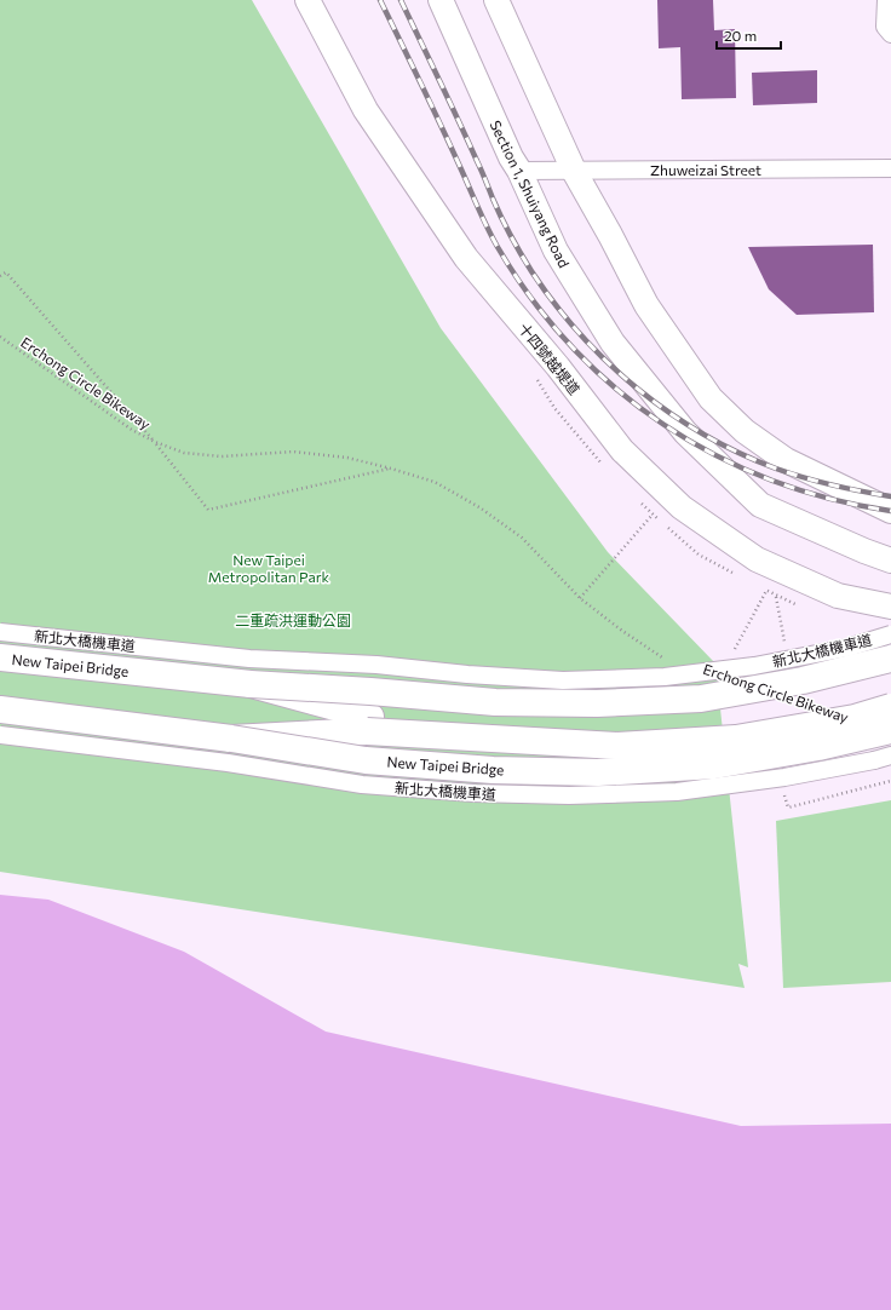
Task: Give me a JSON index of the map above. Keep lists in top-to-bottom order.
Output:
{
  "streets": {
    "highway": ["New Taipei Bridge"],
    "street": [
      "Zhuweizai Street",
      "Section 1, Shuiyang Road",
      "十四號越堤道",
      "新北大橋機車道"
    ],
    "path": ["Erchong Circle Bikeway"]
  },
  "crossings": [
    ["Zhuweizai Street", "Section 1, Shuiyang Road"]
  ],
  "parks": ["New Taipei Metropolitan Park", "二重疏洪運動公園"],
  "scale_bar": "20 m"
}
